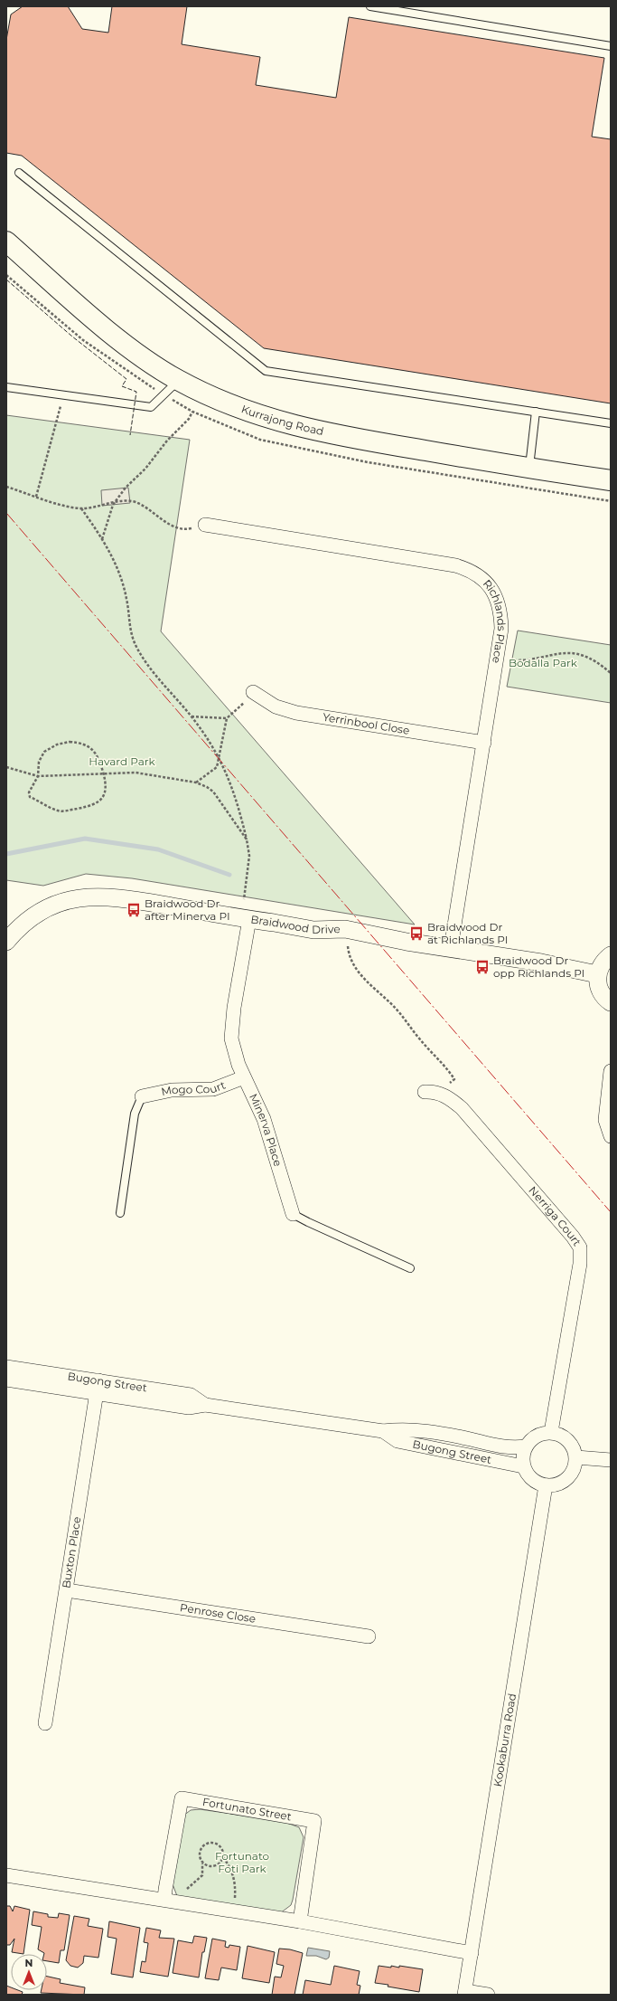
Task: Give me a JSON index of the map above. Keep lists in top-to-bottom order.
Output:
{
  "streets": {
    "main road": ["Kurrajong Road"],
    "street": [
      "Richlands Place",
      "Yerrinbool Close",
      "Braidwood Drive",
      "Mogo Court",
      "Minerva Place",
      "Nerriga Court",
      "Bugong Street",
      "Buxton Place",
      "Penrose Close",
      "Kookaburra Road",
      "Fortunato Street"
    ]
  },
  "crossings": [
    ["Richlands Place", "Yerrinbool Close"],
    ["Richlands Place", "Braidwood Drive"],
    ["Braidwood Drive", "Minerva Place"],
    ["Mogo Court", "Minerva Place"],
    ["Nerriga Court", "Bugong Street"],
    ["Nerriga Court", "Kookaburra Road"],
    ["Bugong Street", "Buxton Place"],
    ["Bugong Street", "Kookaburra Road"],
    ["Buxton Place", "Penrose Close"]
  ],
  "parks": ["Bodalla Park", "Havard Park", "Fortunato Foti Park"],
  "places": {
    "bus stop": ["Braidwood Dr after Minerva Pl", "Braidwood Dr at Richlands Pl", "Braidwood Dr opp Richlands Pl"]
  },
  "north": "top"
}
